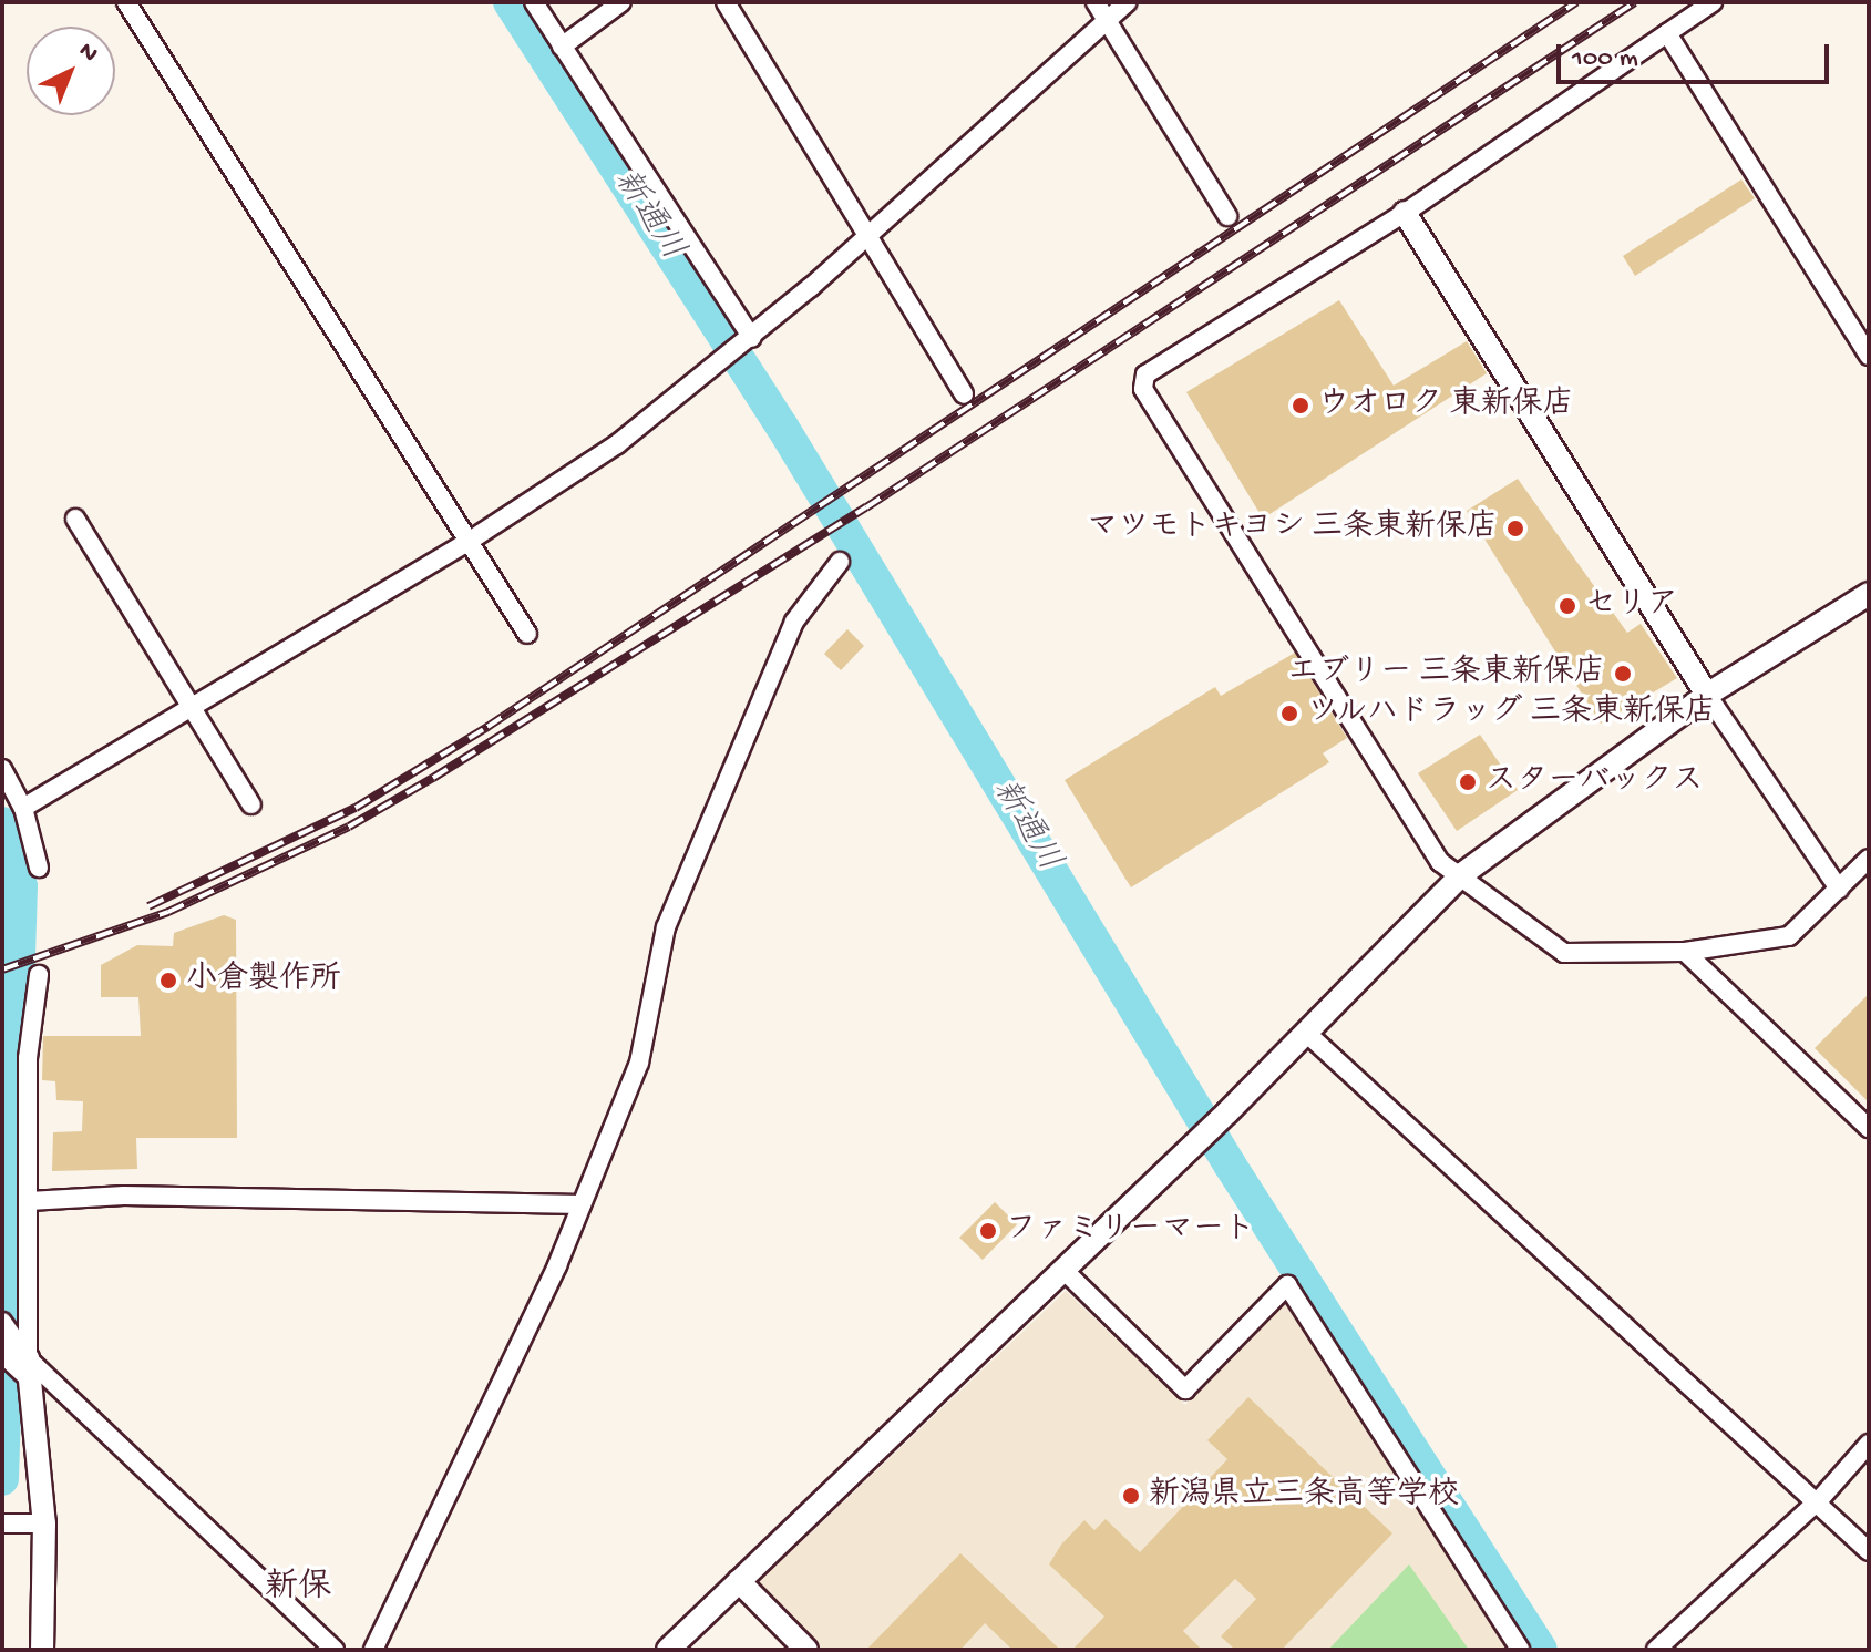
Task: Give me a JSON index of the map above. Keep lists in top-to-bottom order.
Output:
{
  "districts": ["新保"],
  "water": ["新通川"],
  "places": [
    "ウオロク 東新保店",
    "マツモトキヨシ 三条東新保店",
    "セリア",
    "エブリー 三条東新保店",
    "ツルハドラッグ 三条東新保店",
    "スターバックス",
    "小倉製作所",
    "ファミリーマート",
    "新潟県立三条高等学校"
  ],
  "scale_bar": "100 m",
  "north": "top right"
}
